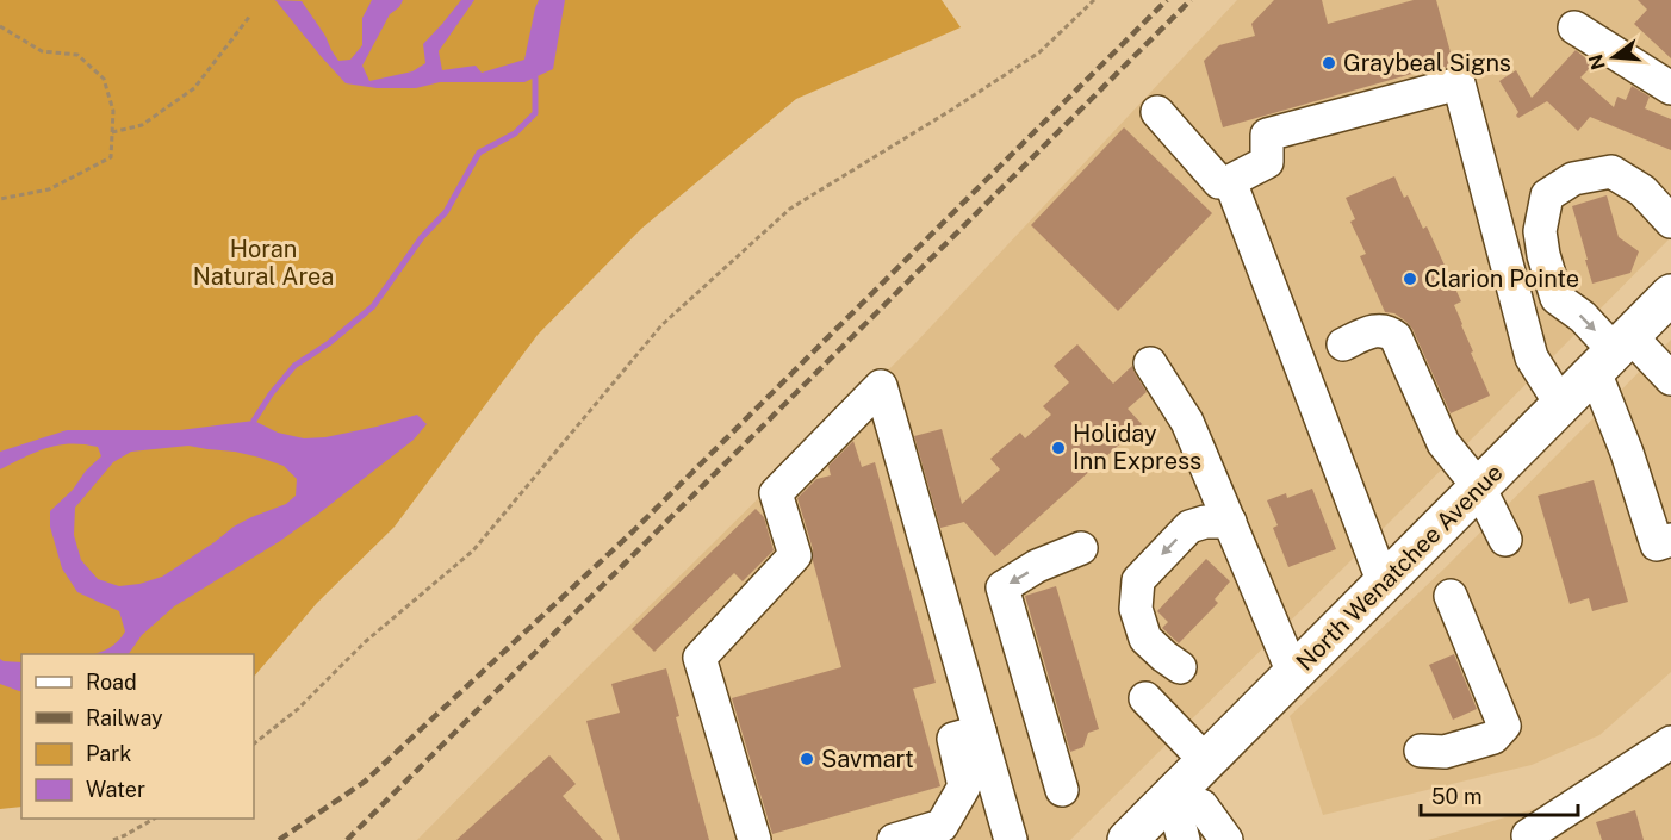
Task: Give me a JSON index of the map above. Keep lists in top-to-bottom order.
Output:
{
  "streets": {
    "main road": ["North Wenatchee Avenue"]
  },
  "parks": ["Horan Natural Area"],
  "places": [
    "Graybeal Signs",
    "Clarion Pointe",
    "Holiday Inn Express",
    "Savmart"
  ],
  "legend": [
    "Road",
    "Railway",
    "Park",
    "Water"
  ],
  "scale_bar": "50 m",
  "north": "left"
}
